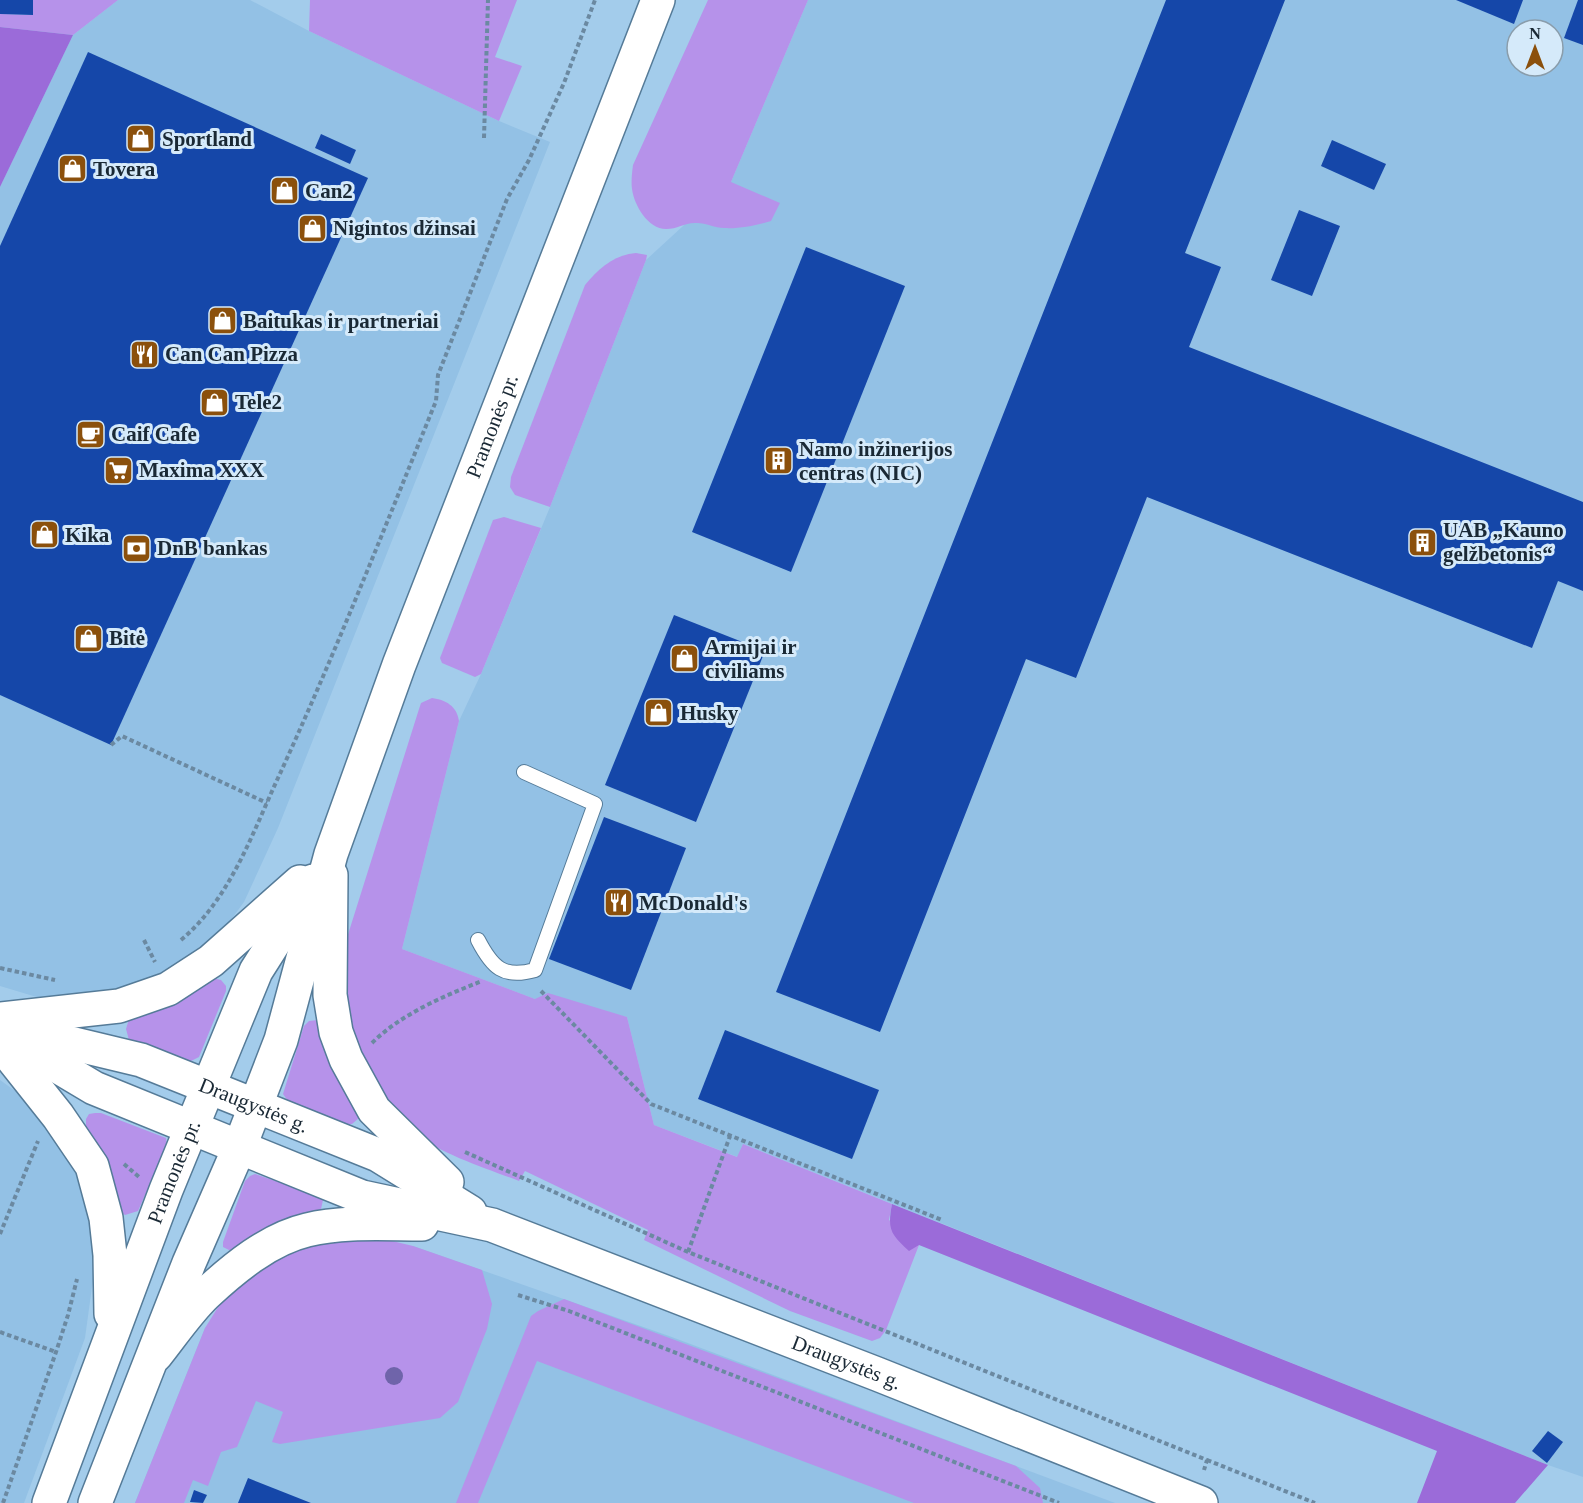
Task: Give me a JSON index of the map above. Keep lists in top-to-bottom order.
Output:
{
  "streets": {
    "main road": ["Pramonės pr.", "Draugystės g."]
  },
  "crossings": [
    ["Pramonės pr.", "Draugystės g."]
  ],
  "places": {
    "shop": [
      "Sportland",
      "Tovera",
      "Can2",
      "Nigintos džinsai",
      "Baitukas ir partneriai",
      "Tele2",
      "Kika",
      "Bitė",
      "Armijai ir civiliams",
      "Husky"
    ],
    "restaurant": ["Can Can Pizza", "McDonald's"],
    "cafe": ["Caif Cafe"],
    "building": ["Namo inžinerijos centras (NIC)", "UAB „Kauno gelžbetonis“"],
    "supermarket": ["Maxima XXX"],
    "bank": ["DnB bankas"]
  },
  "north": "top"
}
